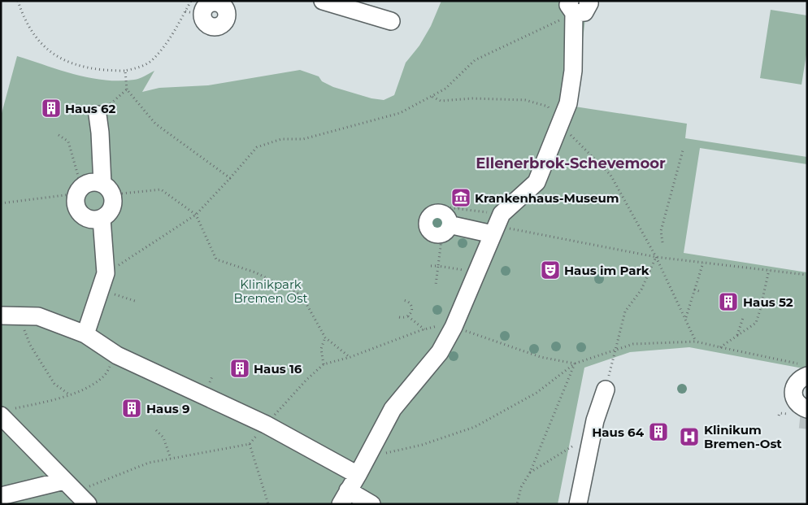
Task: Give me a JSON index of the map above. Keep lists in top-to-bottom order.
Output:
{
  "districts": ["Ellenerbrok-Schevemoor"],
  "parks": ["Klinikpark Bremen Ost"],
  "places": {
    "building": [
      "Haus 62",
      "Haus 52",
      "Haus 16",
      "Haus 9",
      "Haus 64"
    ],
    "museum": ["Krankenhaus-Museum"],
    "theatre": ["Haus im Park"],
    "hospital": ["Klinikum Bremen-Ost"]
  }
}
